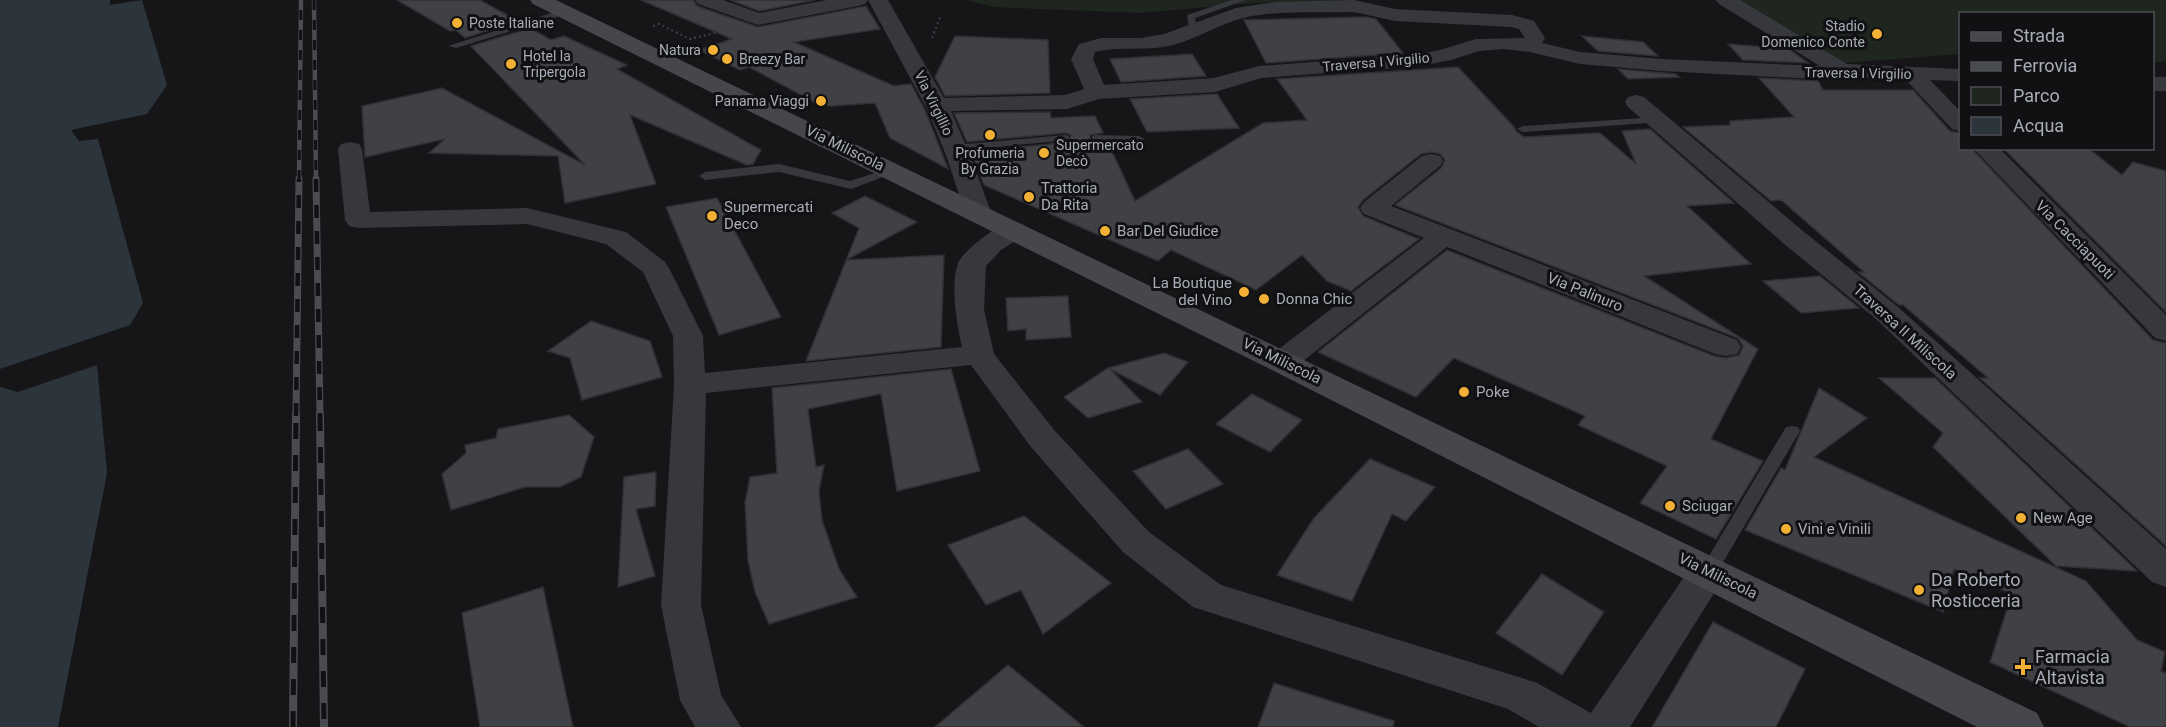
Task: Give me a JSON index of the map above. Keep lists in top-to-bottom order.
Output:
{
  "streets": {
    "street": [
      "Traversa I Virgilio",
      "Via Virgillio",
      "Via Miliscola",
      "Via Cacciapuoti",
      "Via Palinuro",
      "Traversa II Miliscola"
    ]
  },
  "crossings": [
    ["Traversa I Virgilio", "Via Virgillio"],
    ["Via Virgillio", "Via Miliscola"]
  ],
  "places": {
    "other": [
      "Poste Italiane",
      "Stadio Domenico Conte",
      "Natura",
      "Breezy Bar",
      "Hotel la Tripergola",
      "Panama Viaggi",
      "Profumeria By Grazia",
      "Supermercato Decò",
      "Trattoria Da Rita",
      "Supermercati Deco",
      "Bar Del Giudice",
      "La Boutique del Vino",
      "Donna Chic",
      "Poke",
      "Sciugar",
      "New Age",
      "Vini e Vinili",
      "Da Roberto Rosticceria"
    ],
    "health": ["Farmacia Altavista"]
  },
  "legend": [
    "Strada",
    "Ferrovia",
    "Parco",
    "Acqua"
  ]
}
